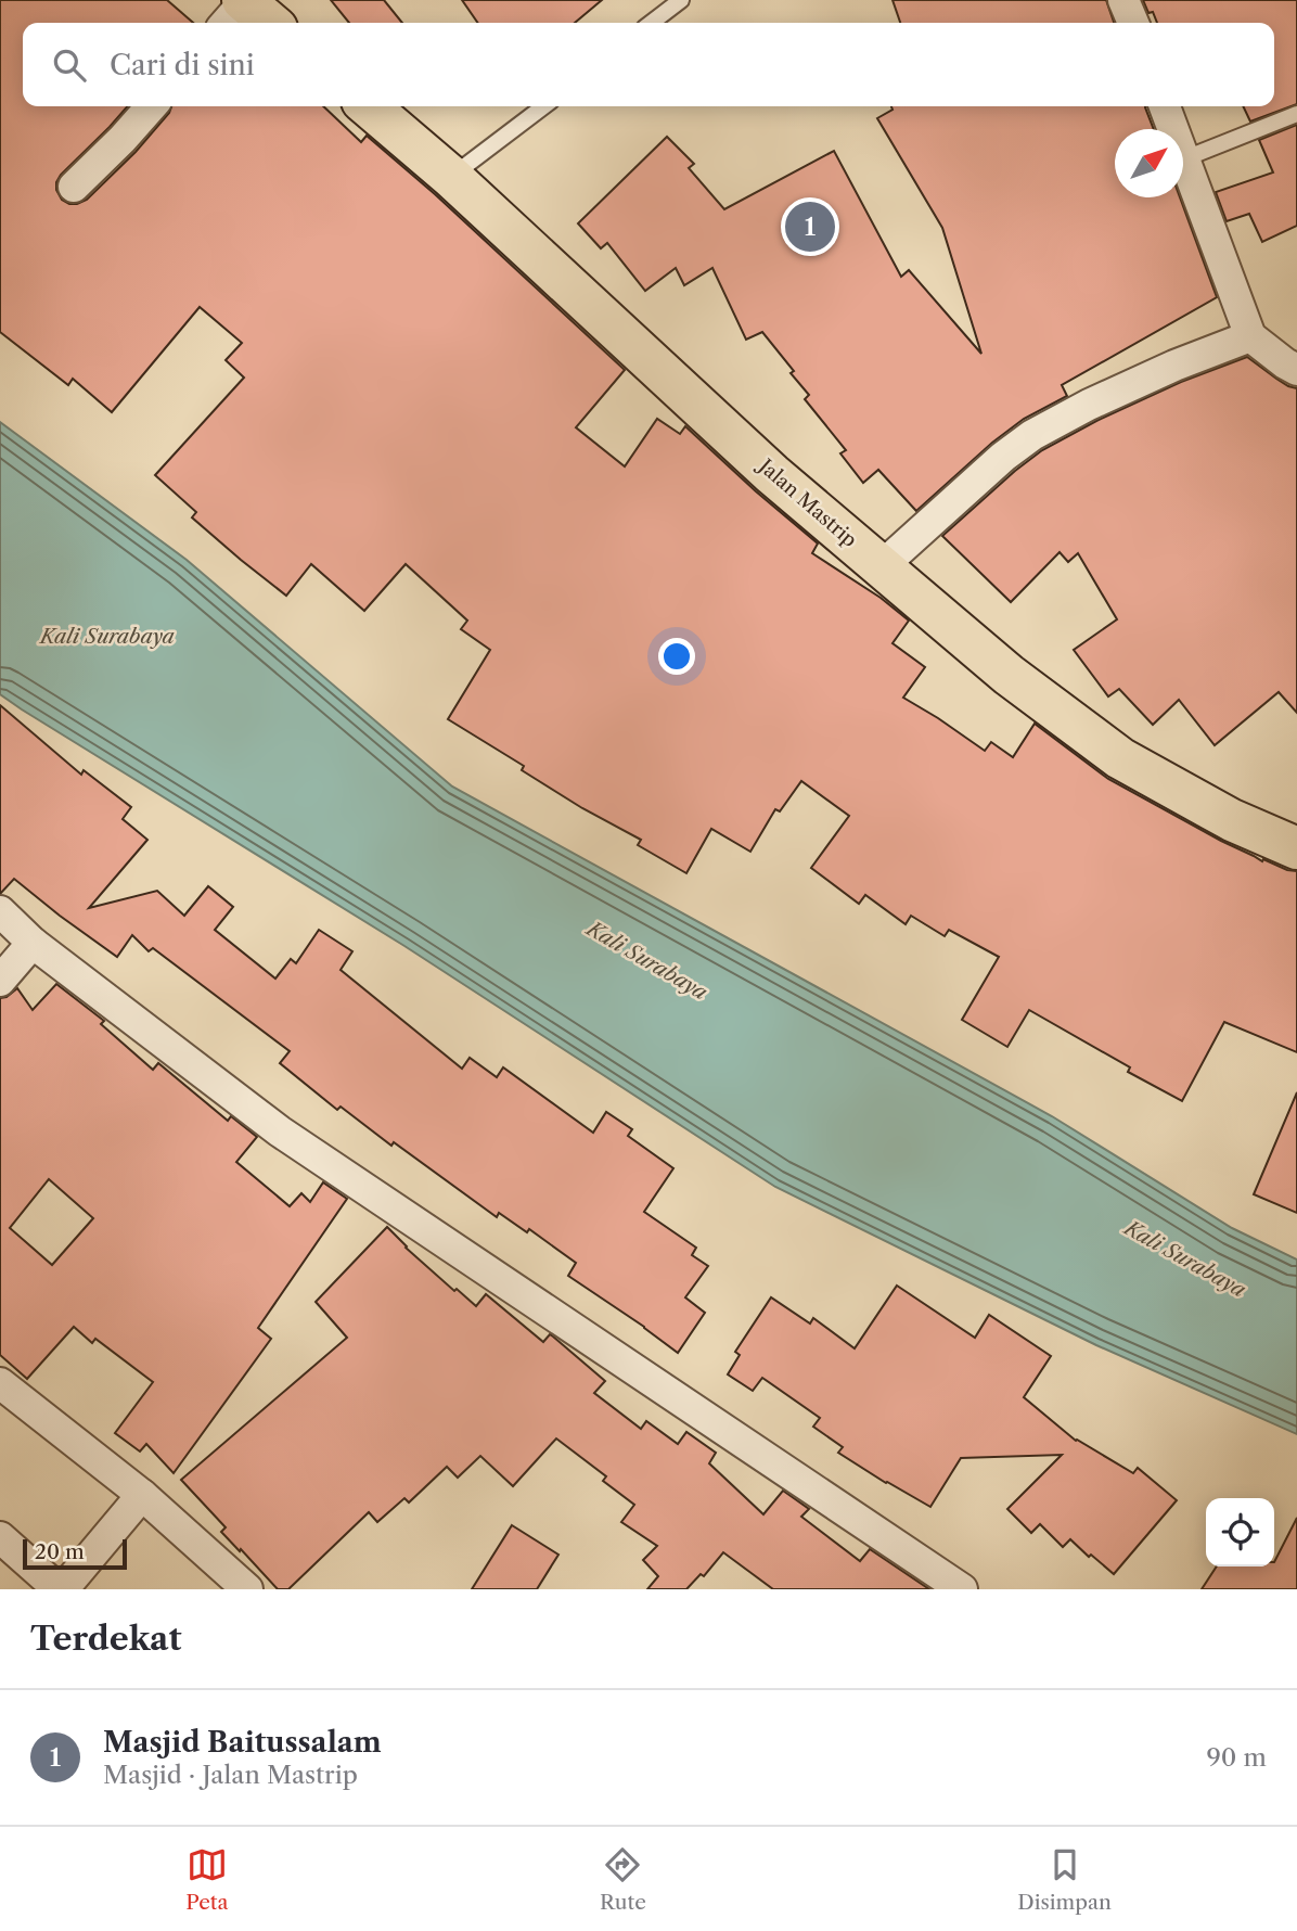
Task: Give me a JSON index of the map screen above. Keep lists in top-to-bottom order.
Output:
{
  "streets": {
    "main road": ["Jalan Mastrip"]
  },
  "water": ["Kali Surabaya"],
  "scale_bar": "20 m",
  "north": "top right",
  "page": {
    "search": "Cari di sini",
    "pins": "1",
    "scale": "20 m",
    "heading": "Terdekat",
    "list": [
      {
        "mark": "1",
        "name": "Masjid Baitussalam",
        "note": "Masjid · Jalan Mastrip",
        "value": "90 m"
      }
    ],
    "nav": ["Peta", "Rute", "Disimpan"]
  }
}
